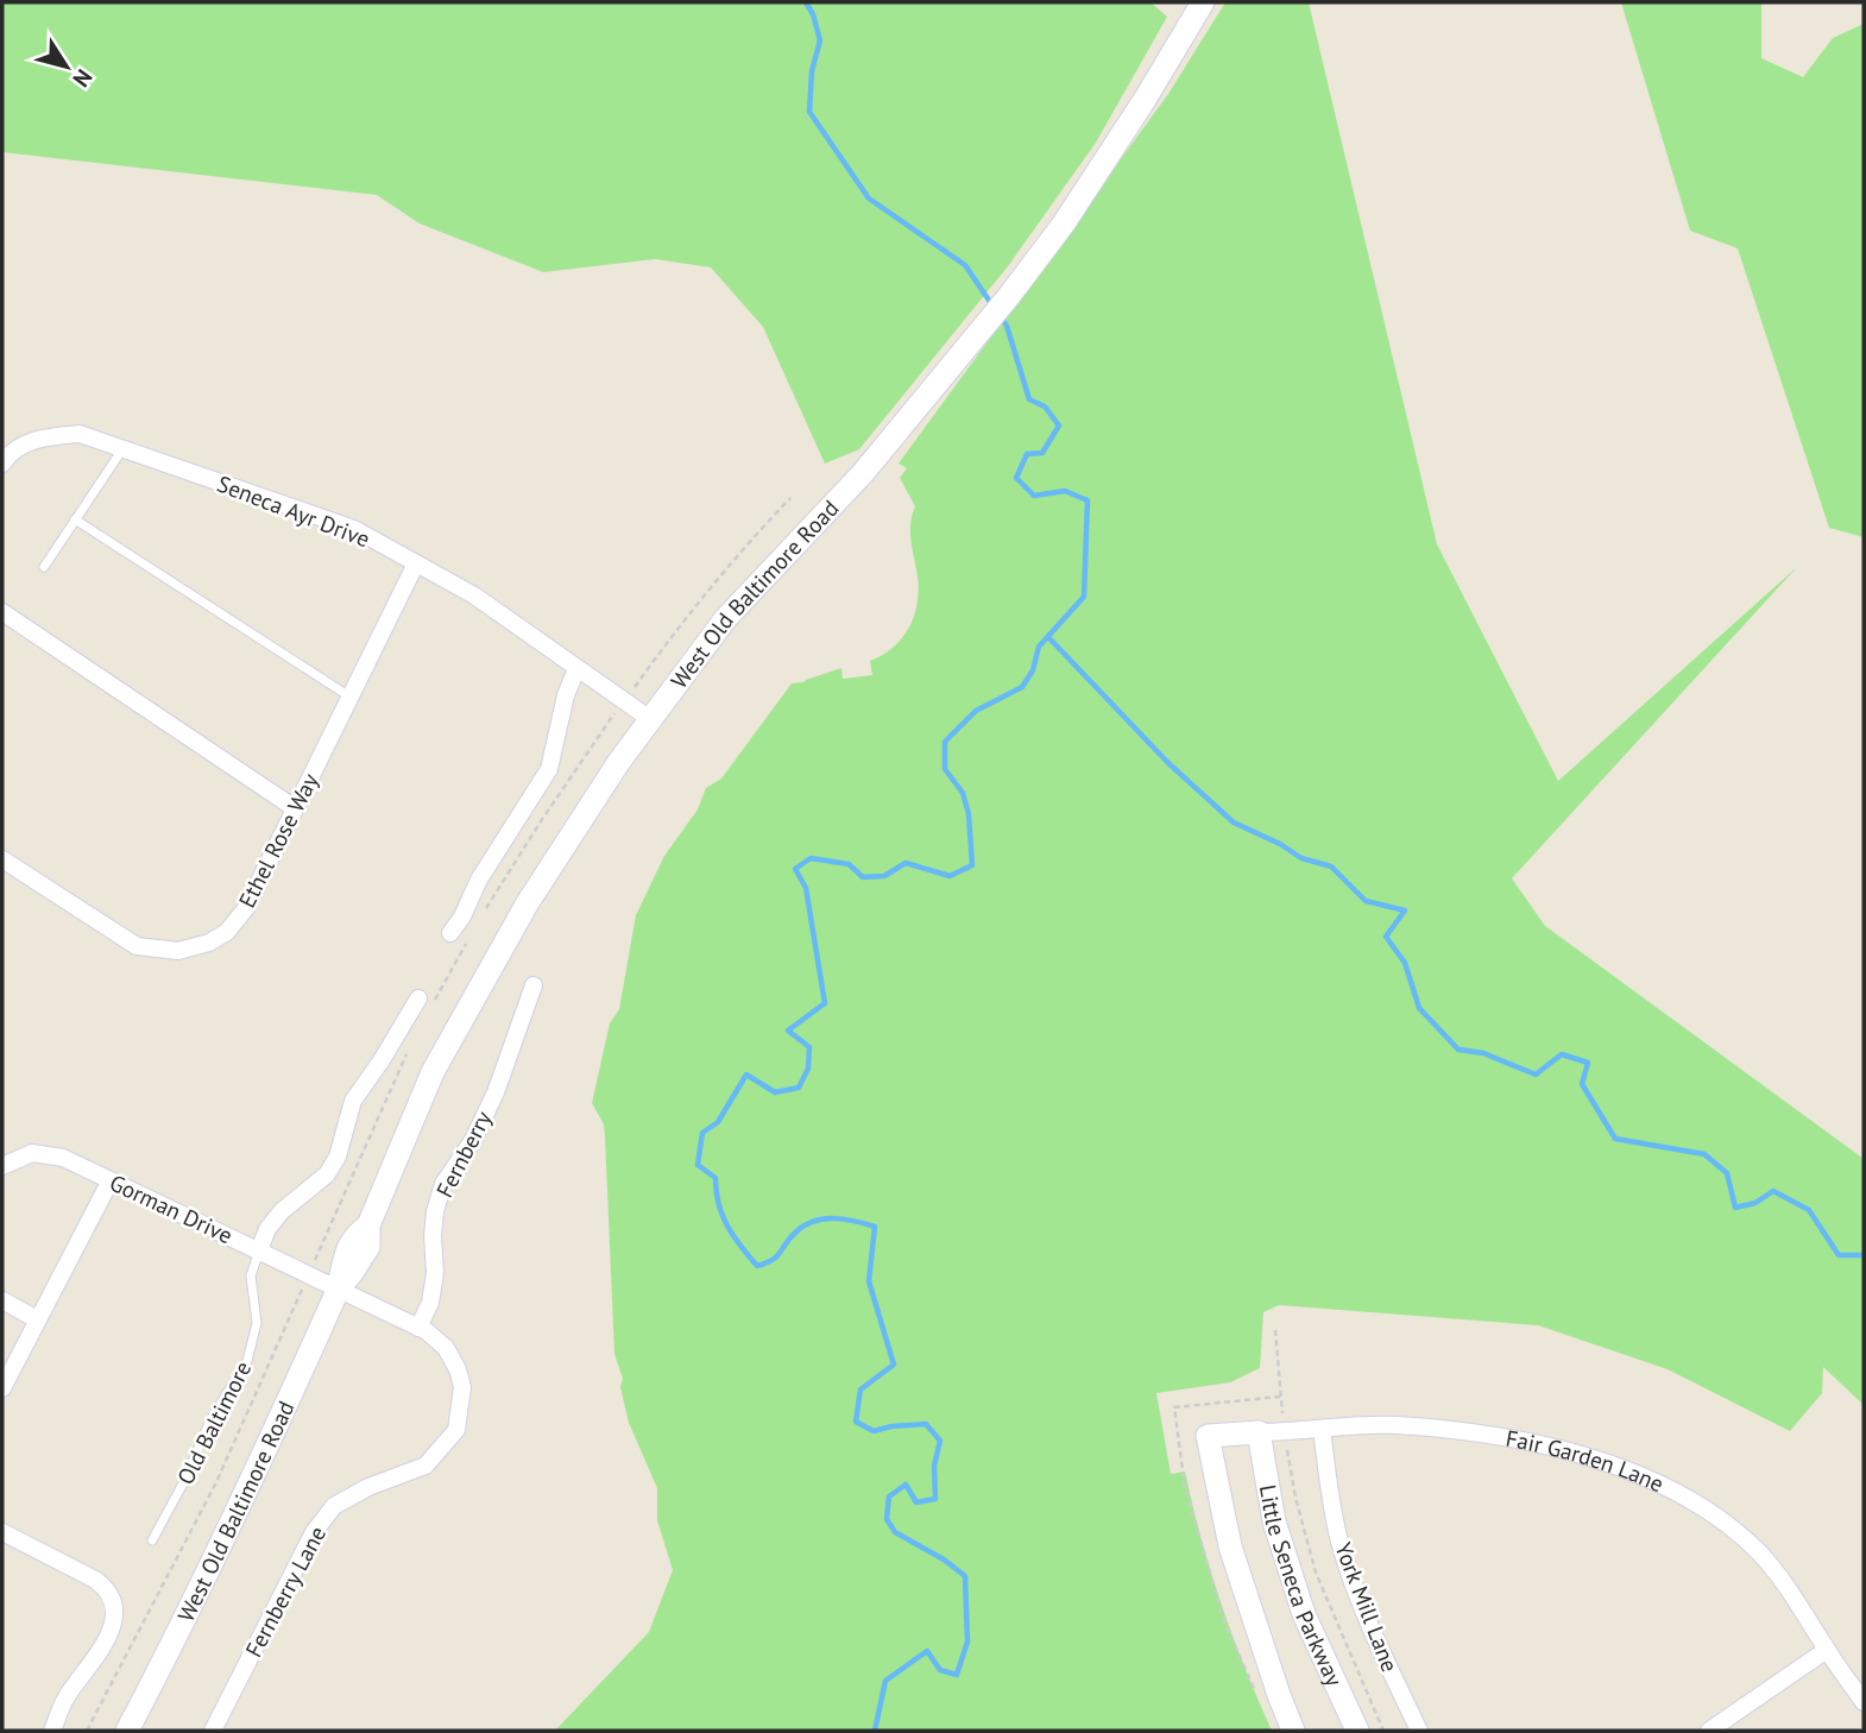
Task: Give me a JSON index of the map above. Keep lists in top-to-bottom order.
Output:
{
  "streets": {
    "street": [
      "Seneca Ayr Drive",
      "West Old Baltimore Road",
      "Ethel Rose Way",
      "Fernberry",
      "Gorman Drive",
      "Fair Garden Lane",
      "Little Seneca Parkway",
      "Fernberry Lane",
      "York Mill Lane"
    ],
    "lane": ["Old Baltimore"]
  },
  "crossings": [
    ["Seneca Ayr Drive", "West Old Baltimore Road"],
    ["Seneca Ayr Drive", "Ethel Rose Way"],
    ["West Old Baltimore Road", "Gorman Drive"],
    ["West Old Baltimore Road", "Fernberry Lane"],
    ["Fernberry", "Fernberry Lane"],
    ["Gorman Drive", "Old Baltimore"],
    ["Gorman Drive", "Fernberry Lane"],
    ["Fair Garden Lane", "Little Seneca Parkway"],
    ["Fair Garden Lane", "York Mill Lane"]
  ],
  "north": "bottom right"
}
